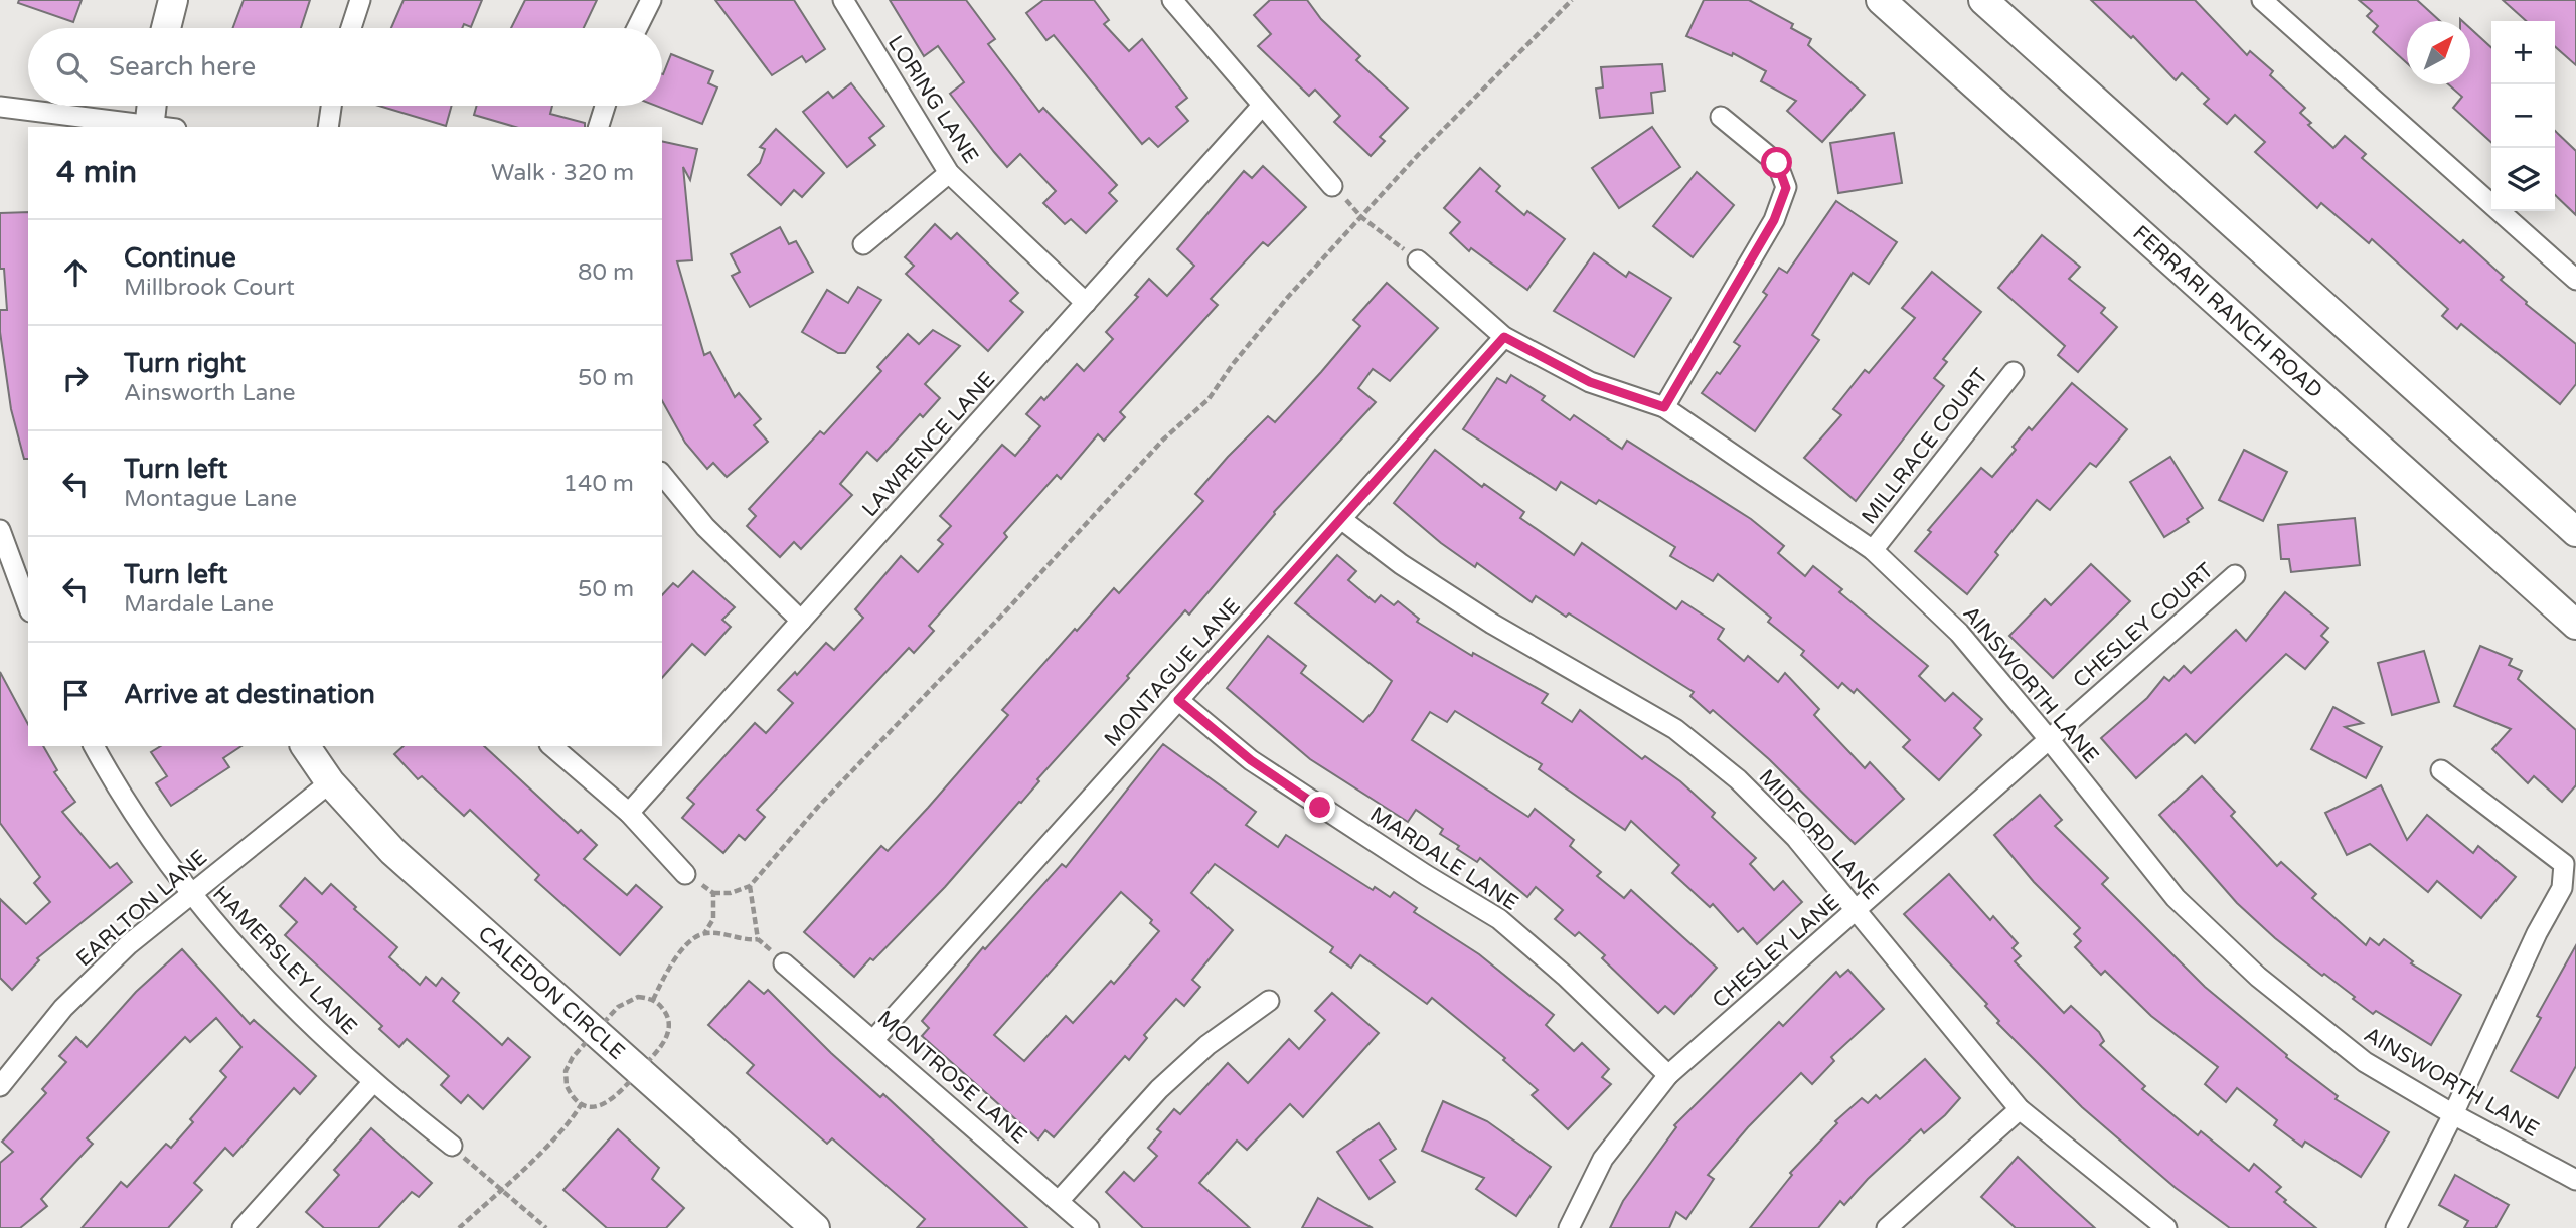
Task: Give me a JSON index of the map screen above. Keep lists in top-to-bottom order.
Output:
{
  "streets": {
    "street": [
      "LORING LANE",
      "FERRARI RANCH ROAD",
      "LAWRENCE LANE",
      "MILLRACE COURT",
      "CHESLEY COURT",
      "MONTAGUE LANE",
      "AINSWORTH LANE",
      "MIDFORD LANE",
      "MARDALE LANE",
      "EARLTON LANE",
      "CHESLEY LANE",
      "HAMERSLEY LANE",
      "CALEDON CIRCLE",
      "MONTROSE LANE"
    ]
  },
  "crossings": [
    ["LORING LANE", "LAWRENCE LANE"],
    ["MILLRACE COURT", "AINSWORTH LANE"],
    ["CHESLEY COURT", "AINSWORTH LANE"],
    ["CHESLEY COURT", "CHESLEY LANE"],
    ["MONTAGUE LANE", "AINSWORTH LANE"],
    ["MONTAGUE LANE", "MIDFORD LANE"],
    ["MONTAGUE LANE", "MARDALE LANE"],
    ["MONTAGUE LANE", "MONTROSE LANE"],
    ["AINSWORTH LANE", "CHESLEY LANE"],
    ["MIDFORD LANE", "CHESLEY LANE"],
    ["MARDALE LANE", "CHESLEY LANE"],
    ["EARLTON LANE", "HAMERSLEY LANE"],
    ["EARLTON LANE", "CALEDON CIRCLE"]
  ],
  "north": "top right",
  "page": {
    "map_buttons": ["+", "−"],
    "search": "Search here",
    "heading": ["4 min", "Walk · 320 m"],
    "list": [
      ["Continue", "Millbrook Court", "80 m"],
      ["Turn right", "Ainsworth Lane", "50 m"],
      ["Turn left", "Montague Lane", "140 m"],
      ["Turn left", "Mardale Lane", "50 m"],
      "Arrive at destination"
    ]
  }
}
